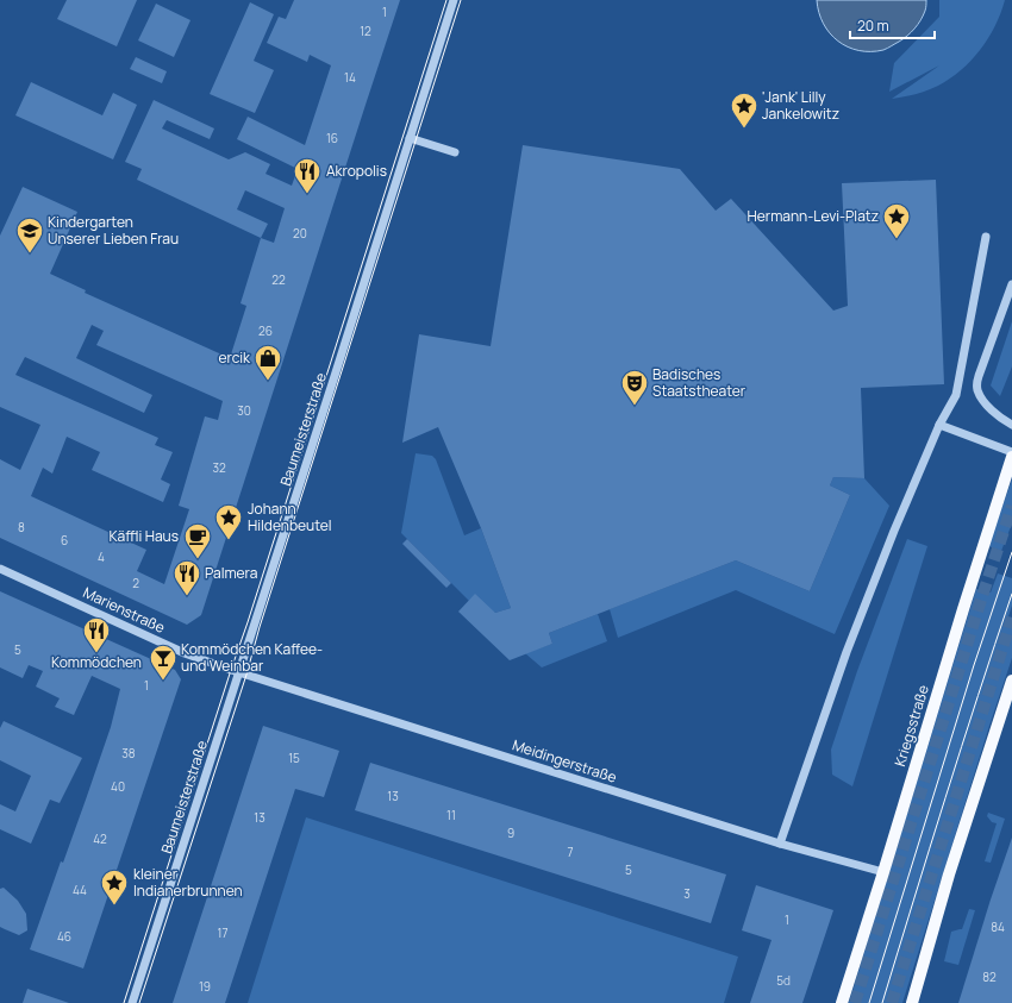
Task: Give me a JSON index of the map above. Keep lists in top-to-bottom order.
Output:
{
  "streets": {
    "main road": ["Kriegsstraße"],
    "street": ["Baumeisterstraße", "Marienstraße", "Meidingerstraße"]
  },
  "crossings": [
    ["Baumeisterstraße", "Marienstraße"],
    ["Baumeisterstraße", "Meidingerstraße"],
    ["Marienstraße", "Meidingerstraße"],
    ["Kriegsstraße", "Meidingerstraße"]
  ],
  "places": {
    "place": [
      "'Jank' Lilly Jankelowitz",
      "Hermann-Levi-Platz",
      "Johann Hildenbeutel",
      "kleiner Indianerbrunnen"
    ],
    "restaurant": ["Akropolis", "Palmera", "Kommödchen"],
    "school or university": ["Kindergarten Unserer Lieben Frau"],
    "shop": ["ercik"],
    "theatre": ["Badisches Staatstheater"],
    "cafe": ["Käffli Haus"],
    "bar": ["Kommödchen Kaffee- und Weinbar"]
  },
  "house_numbers": [
    "1",
    "12",
    "14",
    "16",
    "20",
    "22",
    "26",
    "30",
    "32",
    "8",
    "6",
    "4",
    "2",
    "5",
    "1",
    "38",
    "15",
    "40",
    "13",
    "11",
    "13",
    "9",
    "42",
    "7",
    "5",
    "44",
    "3",
    "1",
    "84",
    "17",
    "46",
    "82",
    "5d",
    "19"
  ],
  "scale_bar": "20 m"
}
